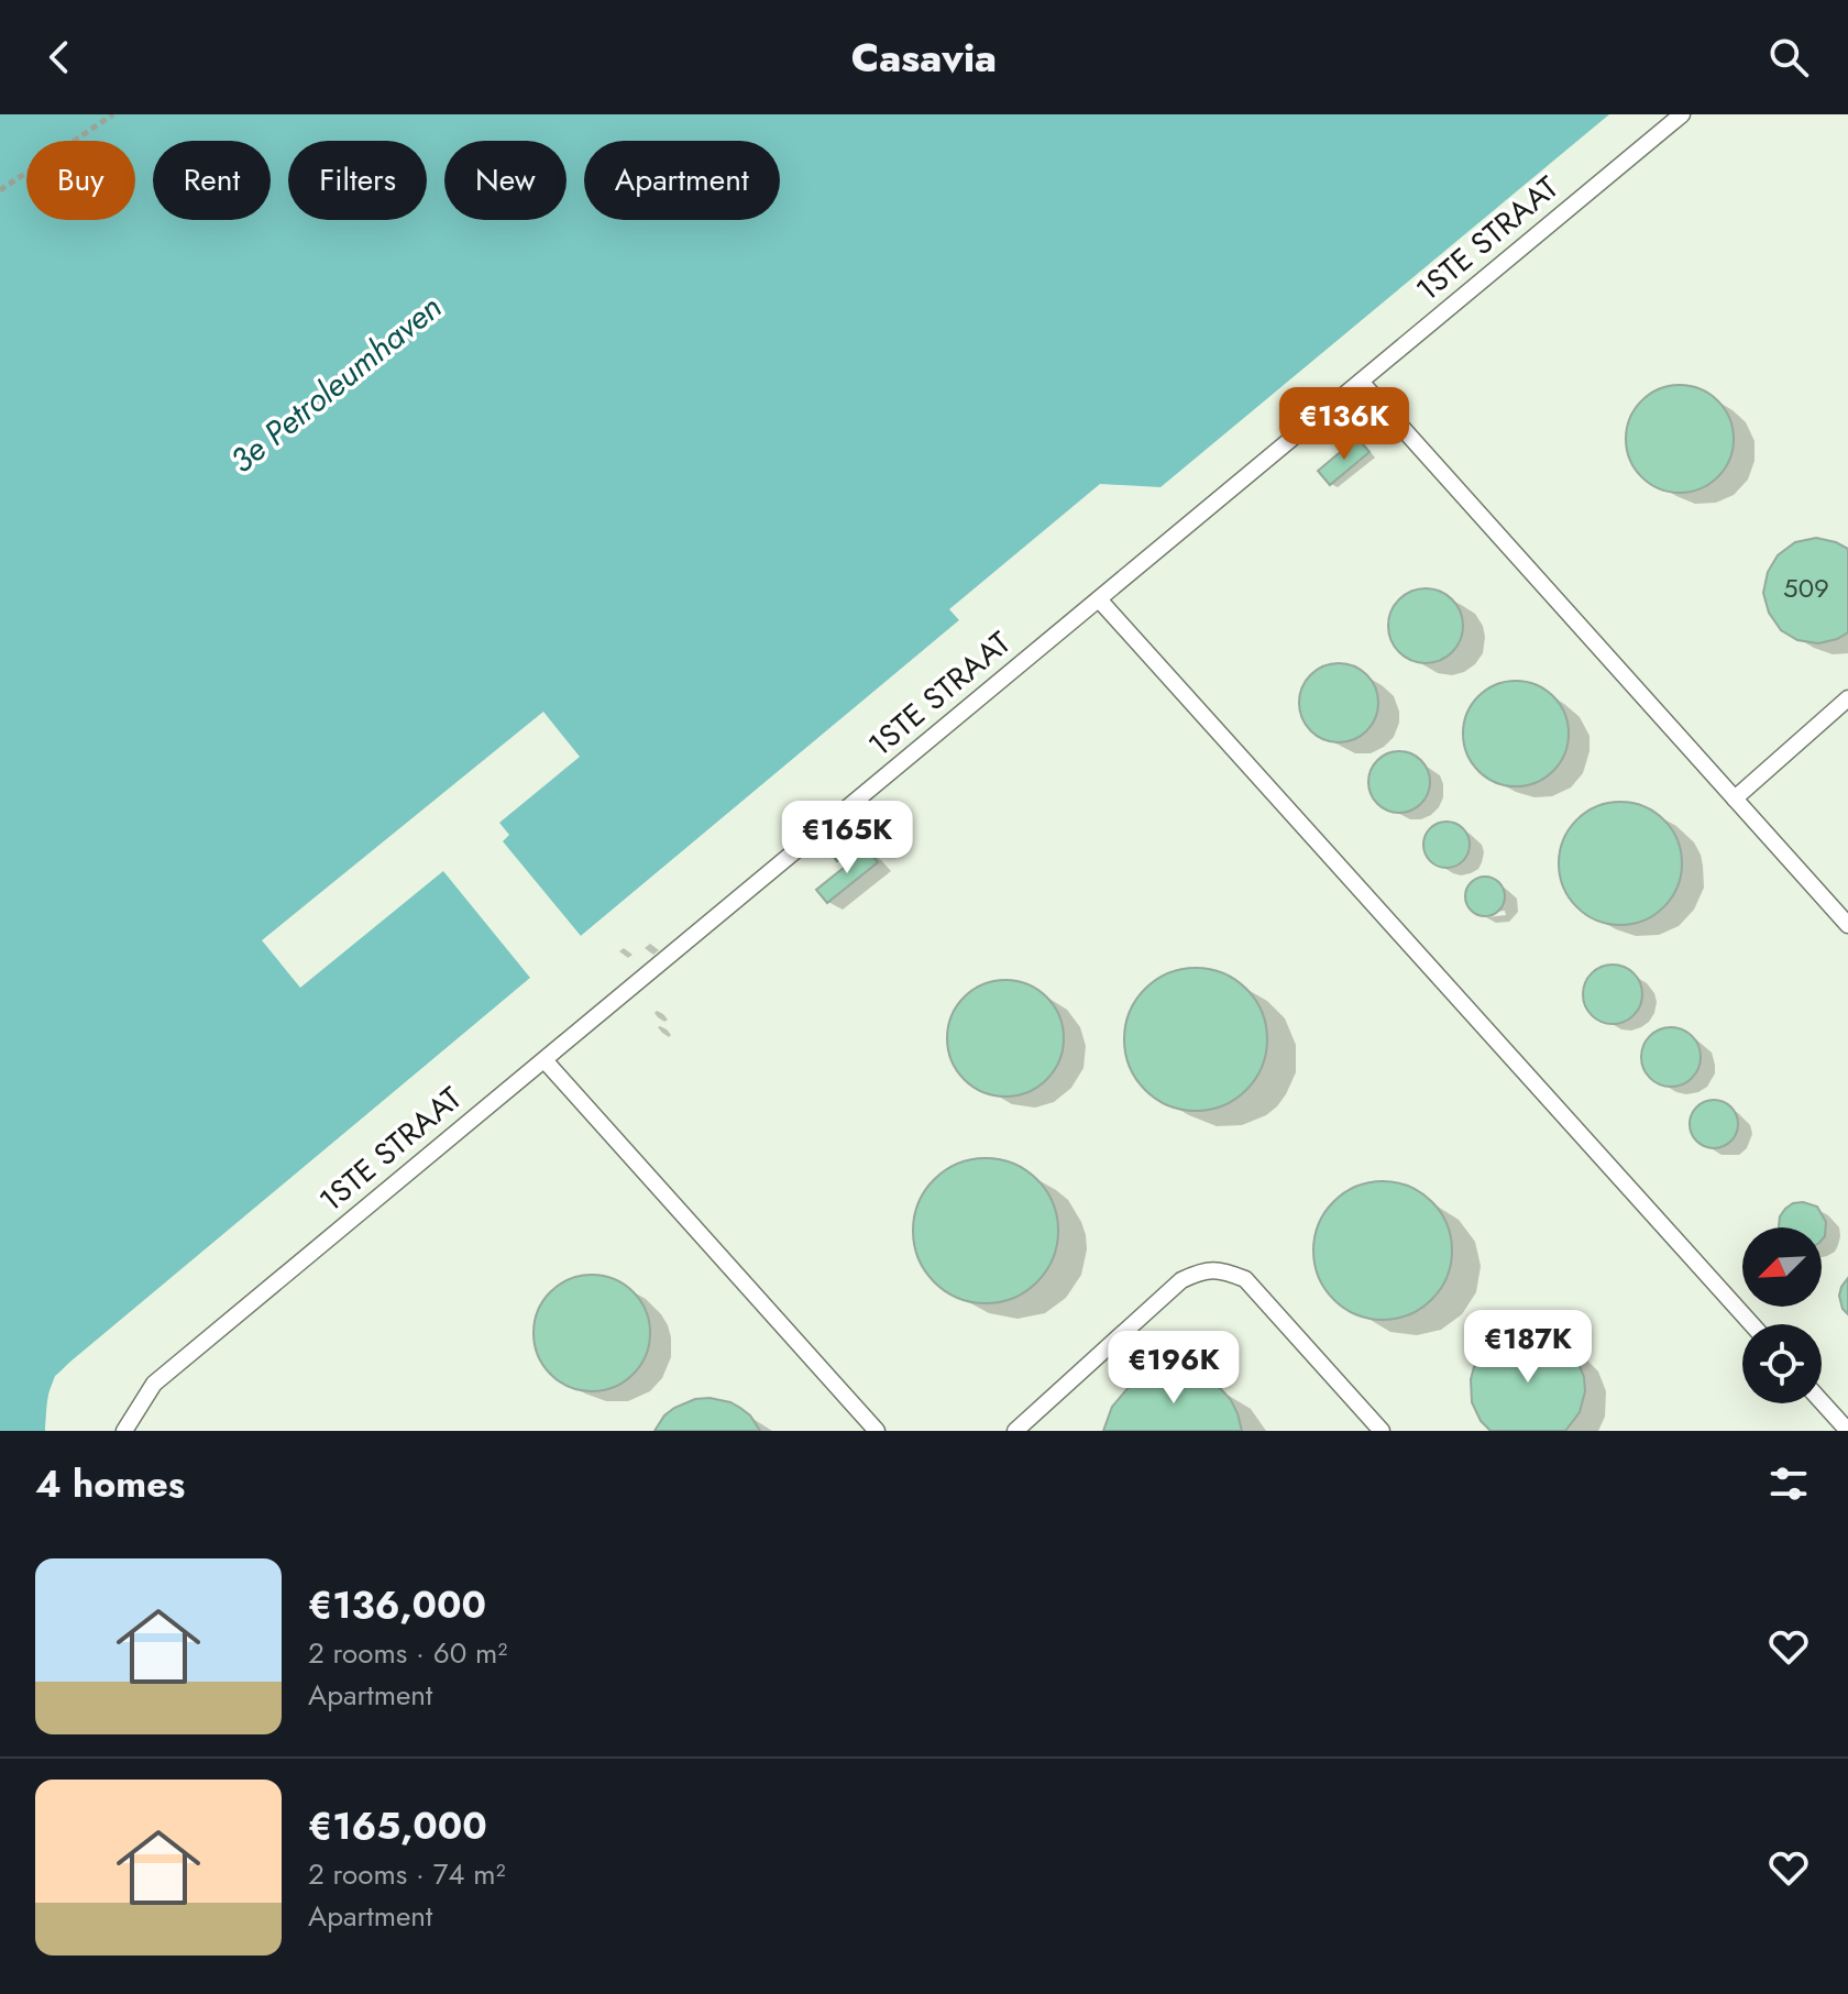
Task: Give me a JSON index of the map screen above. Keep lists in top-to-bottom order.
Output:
{
  "streets": {
    "lane": ["1STE STRAAT"]
  },
  "water": ["3e Petroleumhaven"],
  "house_numbers": ["509"],
  "north": "bottom left",
  "page": {
    "header": "Casavia",
    "chip": [
      "Buy",
      "Rent",
      "Filters",
      "New",
      "Apartment"
    ],
    "price": [
      "€136K",
      "€165K",
      "€187K",
      "€196K"
    ],
    "heading": "4 homes",
    "list": [
      {
        "name": "€136,000",
        "note": "2 rooms · 60 m² · Apartment"
      },
      {
        "name": "€165,000",
        "note": "2 rooms · 74 m² · Apartment"
      }
    ]
  }
}
